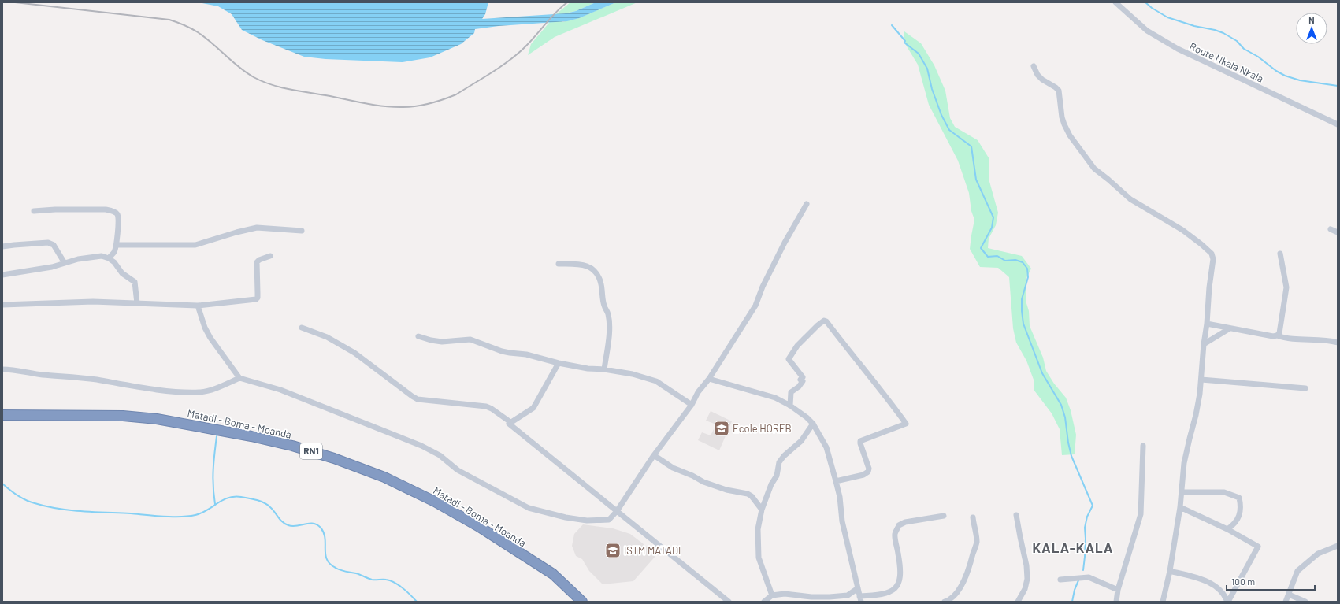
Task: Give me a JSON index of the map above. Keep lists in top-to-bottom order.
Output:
{
  "streets": {
    "highway": ["Matadi - Boma - Moanda", "RN1"],
    "street": ["Route Nkala Nkala"]
  },
  "districts": ["KALA-KALA"],
  "places": {
    "school or university": ["Ecole HOREB", "ISTM MATADI"]
  },
  "scale_bar": "100 m",
  "north": "top"
}
